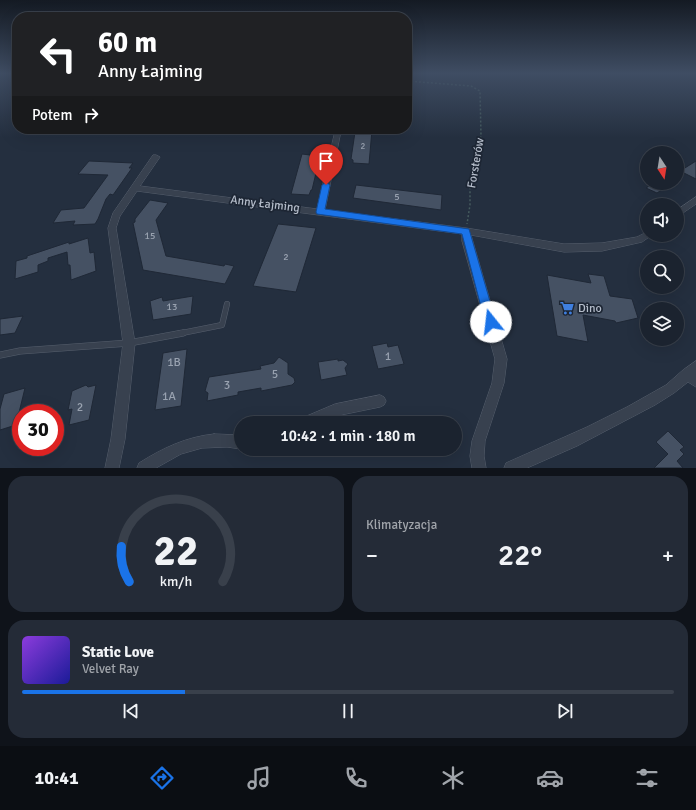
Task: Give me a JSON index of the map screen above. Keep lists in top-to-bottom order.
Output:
{
  "streets": {
    "street": ["Anny Łajming"],
    "path": ["Forsterów"]
  },
  "crossings": [
    ["Forsterów", "Anny Łajming"]
  ],
  "places": {
    "supermarket": ["Dino"]
  },
  "house_numbers": [
    "2",
    "5",
    "15",
    "2",
    "13",
    "1",
    "1B",
    "5",
    "3",
    "1A",
    "2"
  ],
  "north": "bottom",
  "page": {
    "turn": ["60 m", "Anny Łajming"],
    "then": "Potem",
    "limit": "30",
    "trip": "10:42 · 1 min · 180 m",
    "tile": "Klimatyzacja",
    "heat": ["−", "22°", "+"],
    "song": ["Static Love", "Velvet Ray"],
    "tabs": "10:41",
    "gauge": ["22", "km/h"]
  }
}
